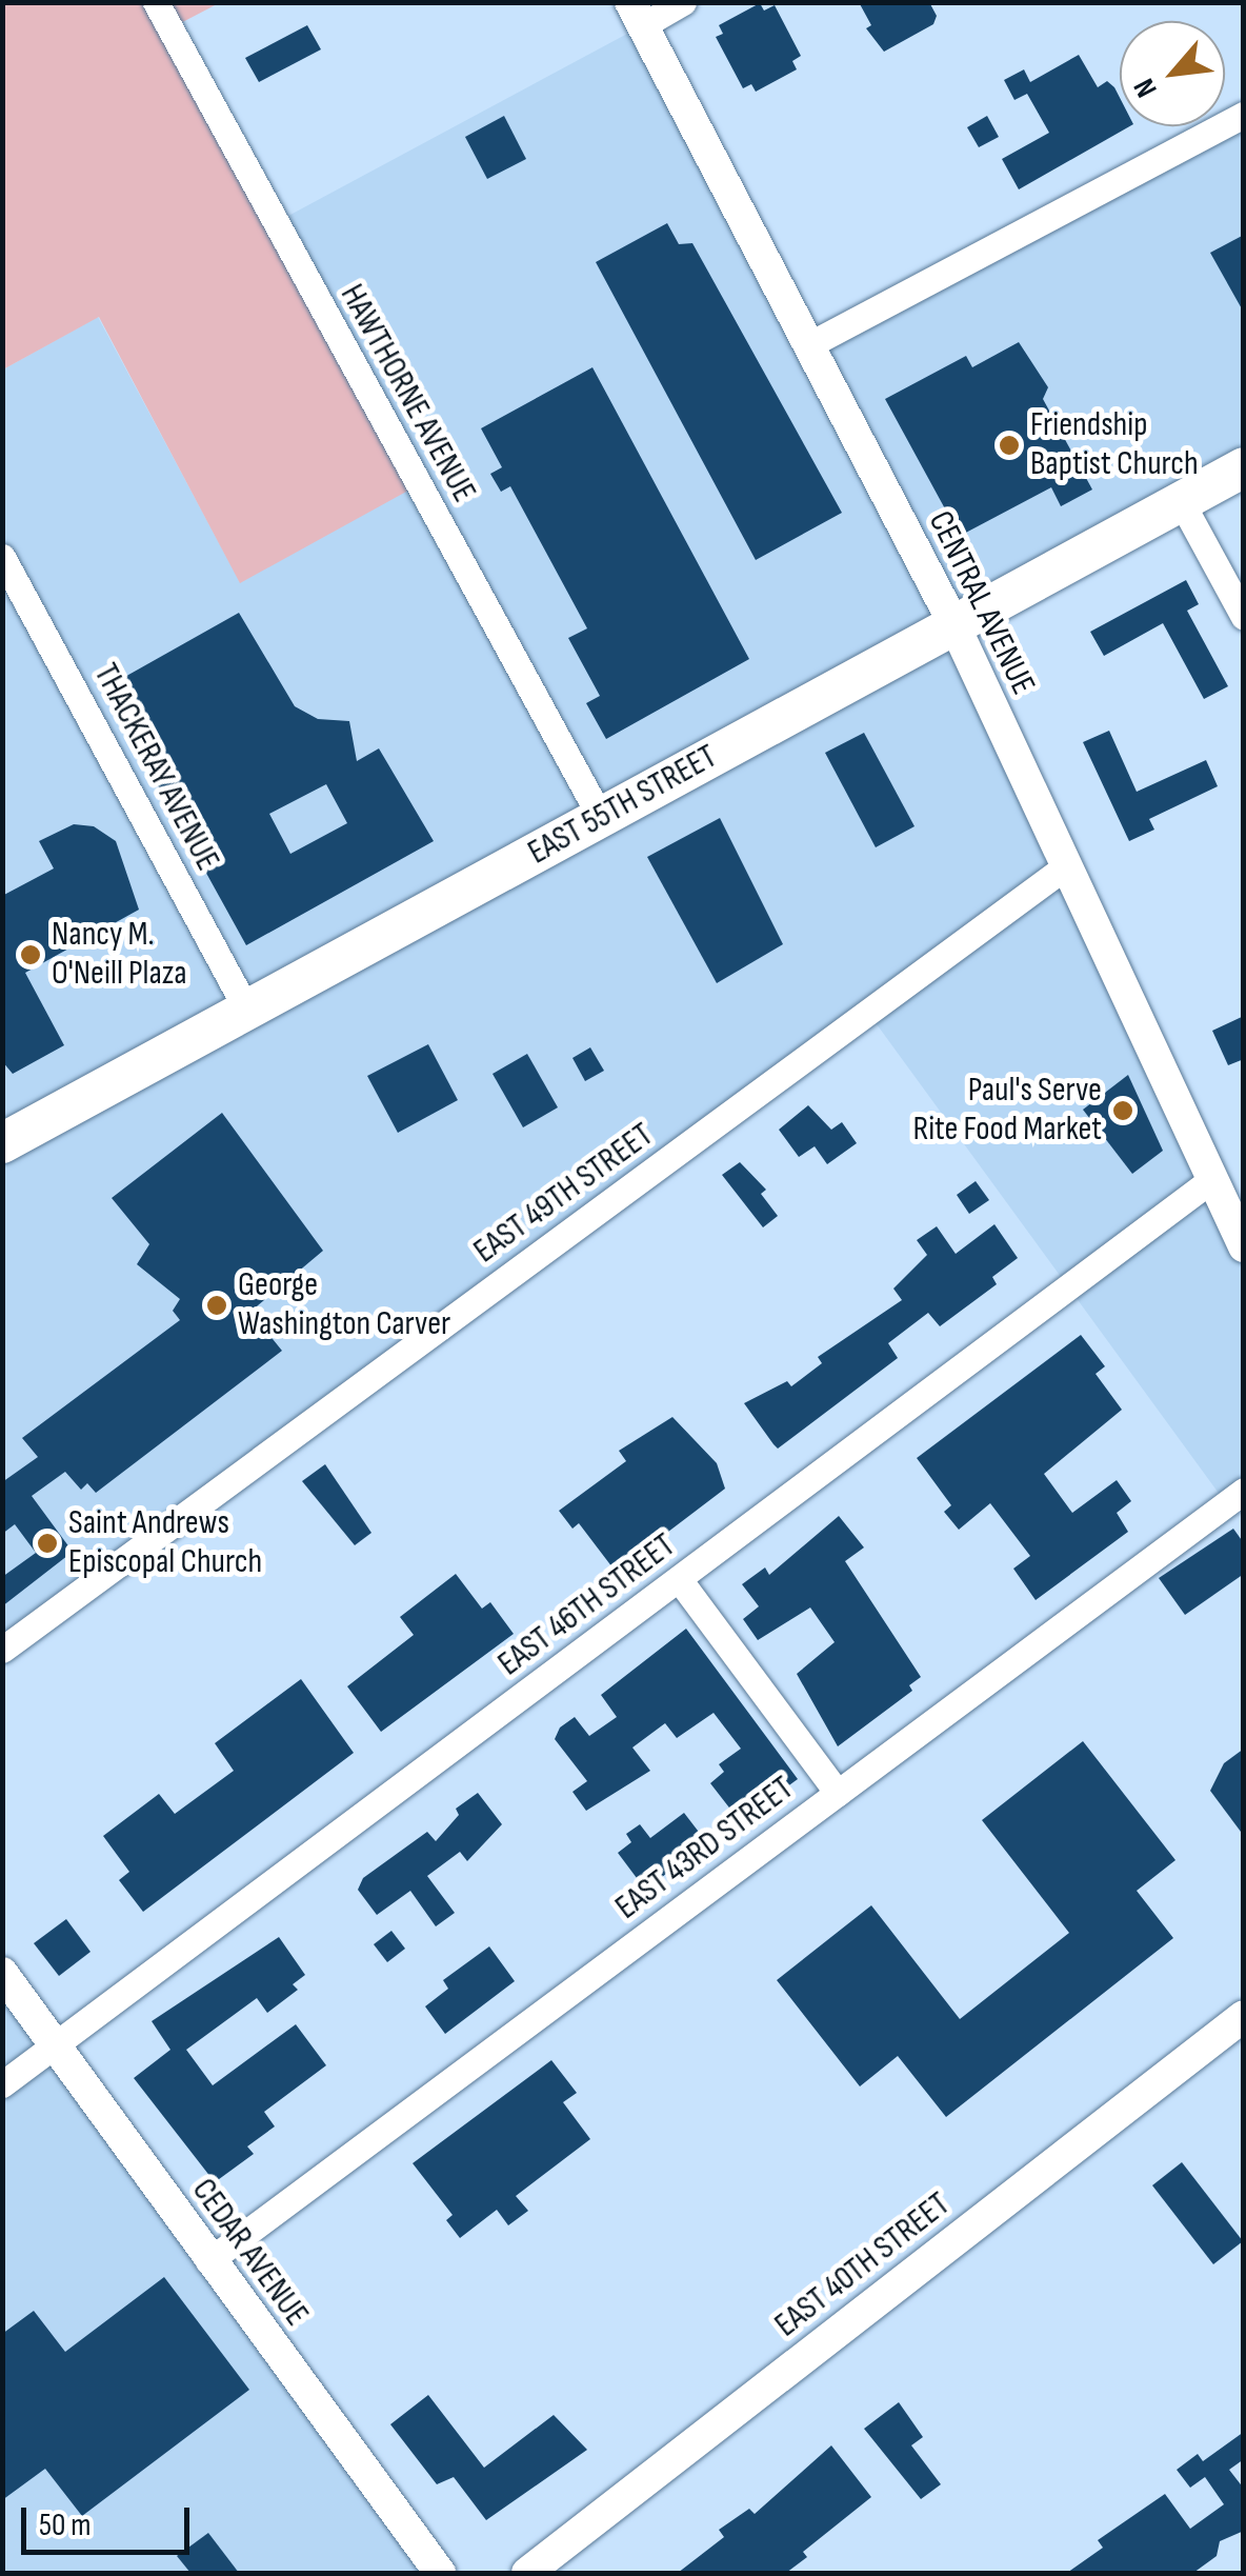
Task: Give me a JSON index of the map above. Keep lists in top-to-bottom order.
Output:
{
  "streets": {
    "main road": ["EAST 55TH STREET"],
    "street": [
      "HAWTHORNE AVENUE",
      "CENTRAL AVENUE",
      "THACKERAY AVENUE",
      "EAST 49TH STREET",
      "EAST 46TH STREET",
      "EAST 43RD STREET",
      "CEDAR AVENUE",
      "EAST 40TH STREET"
    ]
  },
  "crossings": [
    ["HAWTHORNE AVENUE", "EAST 55TH STREET"],
    ["CENTRAL AVENUE", "EAST 55TH STREET"],
    ["CENTRAL AVENUE", "EAST 49TH STREET"],
    ["CENTRAL AVENUE", "EAST 46TH STREET"],
    ["THACKERAY AVENUE", "EAST 55TH STREET"],
    ["EAST 46TH STREET", "CEDAR AVENUE"],
    ["EAST 43RD STREET", "CEDAR AVENUE"]
  ],
  "places": [
    "Friendship Baptist Church",
    "Nancy M. O'Neill Plaza",
    "Paul's Serve Rite Food Market",
    "George Washington Carver",
    "Saint Andrews Episcopal Church"
  ],
  "scale_bar": "50 m",
  "north": "bottom left"
}
